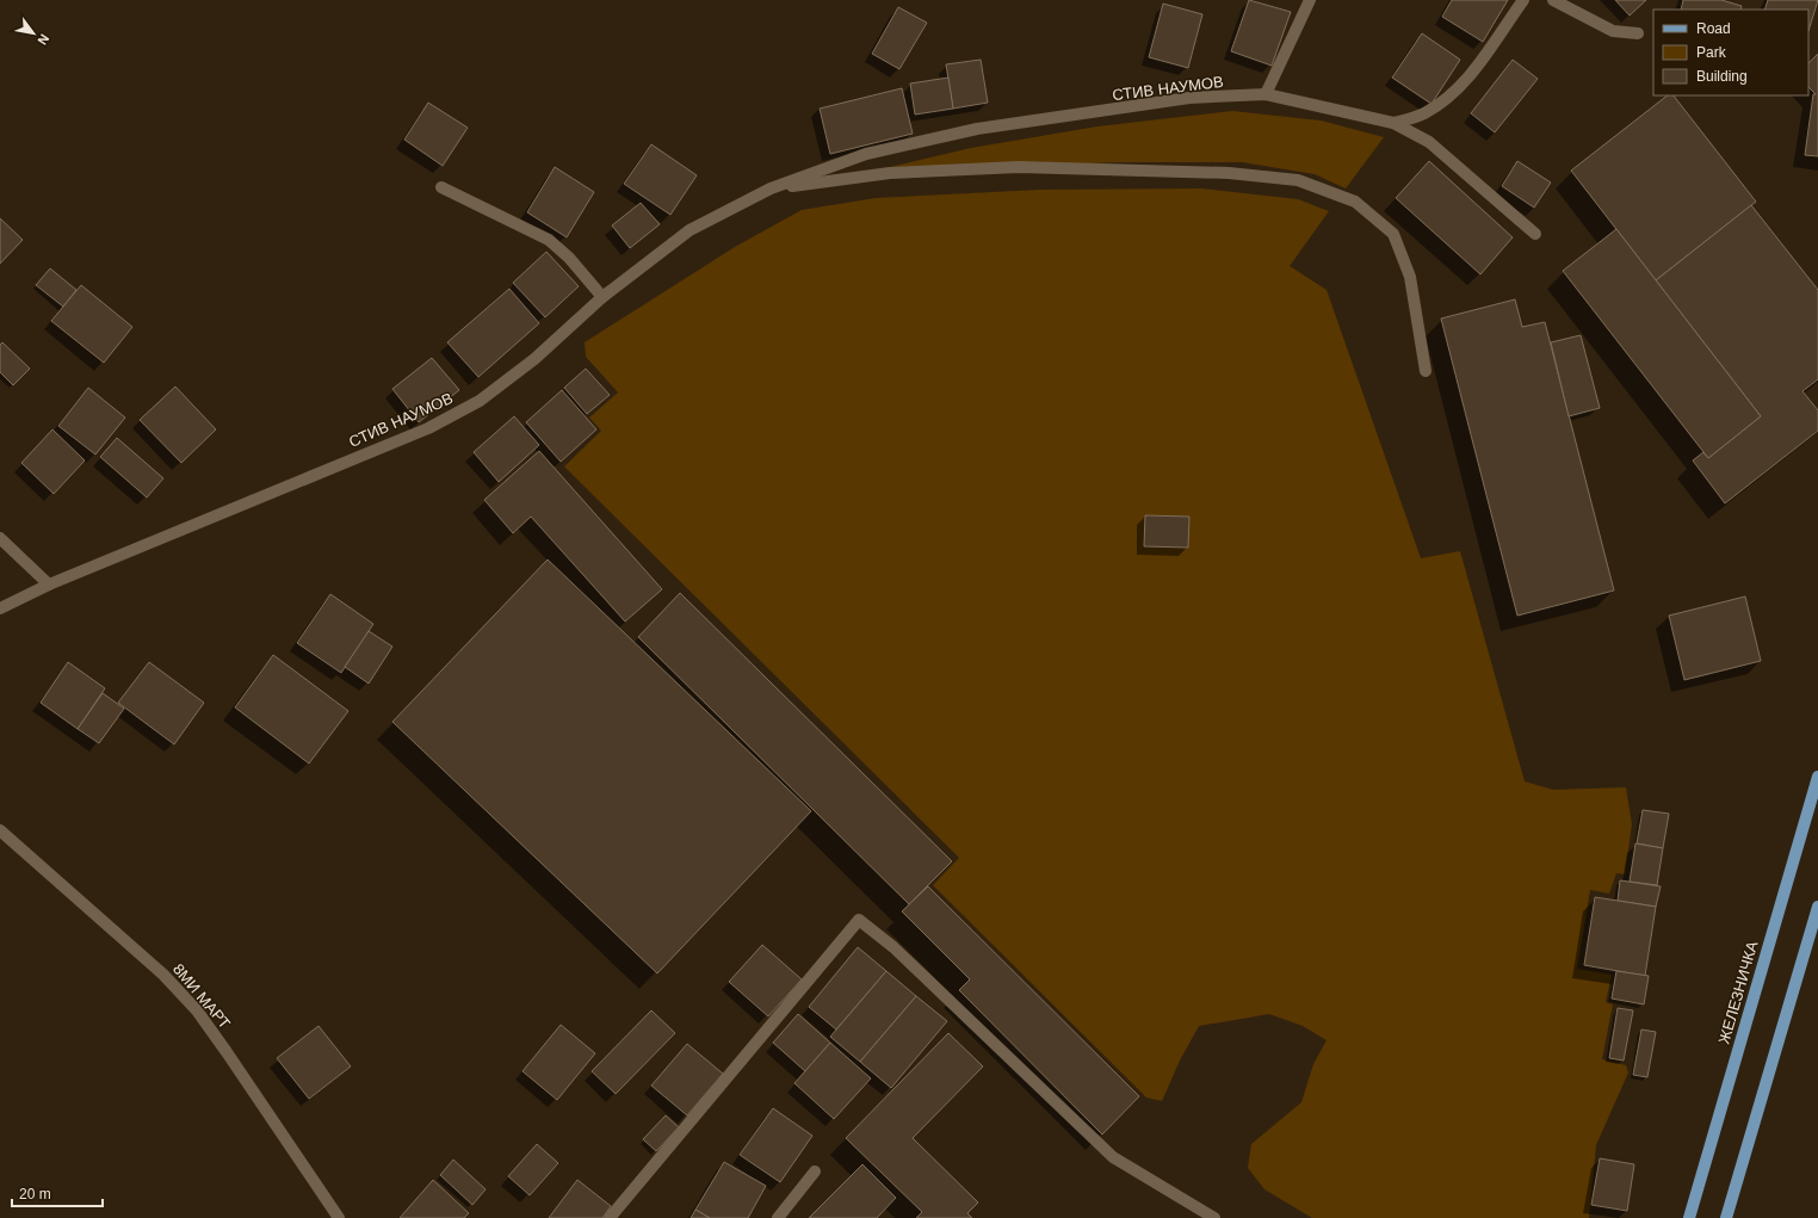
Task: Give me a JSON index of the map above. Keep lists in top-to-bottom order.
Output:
{
  "streets": {
    "main road": ["ЖЕЛЕЗНИЧКА"],
    "street": ["СТИВ НАУМОВ", "8МИ МАРТ"]
  },
  "legend": ["Road", "Park", "Building"],
  "scale_bar": "20 m",
  "north": "bottom right"
}
